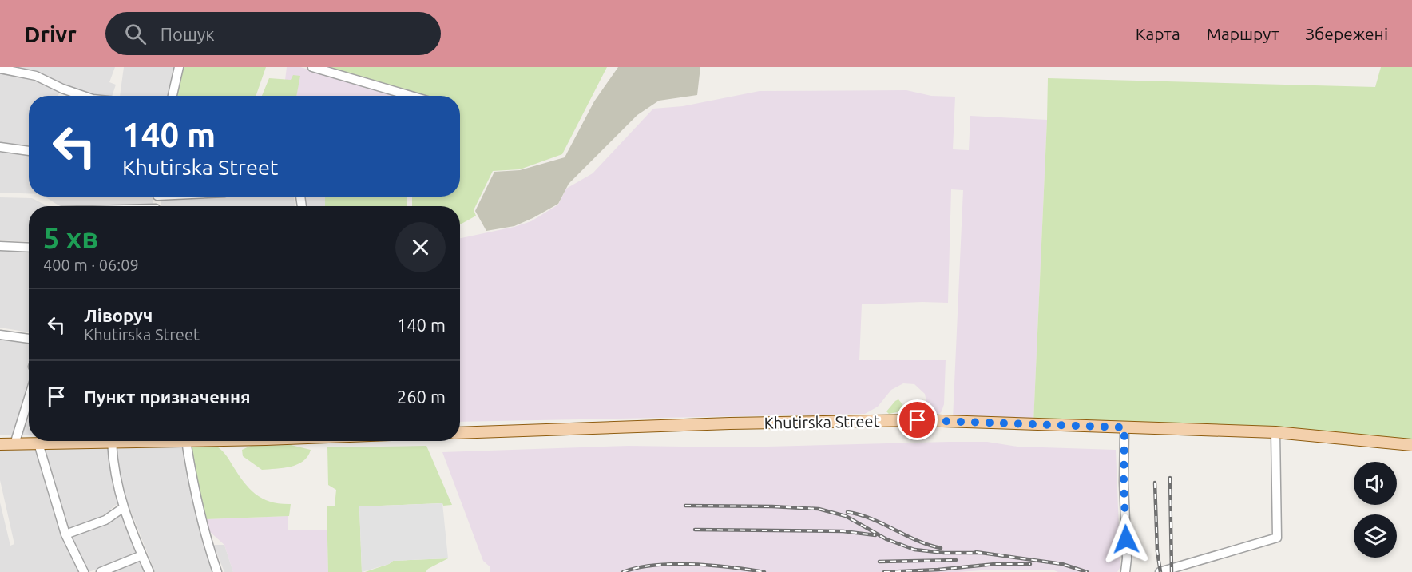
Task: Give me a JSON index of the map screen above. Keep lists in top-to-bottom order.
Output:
{
  "streets": {
    "main road": ["Khutirska Street"]
  },
  "page": {
    "header": "Drivr",
    "search": "Пошук",
    "nav": ["Карта", "Маршрут", "Збережені"],
    "turn": ["140 m", "Khutirska Street"],
    "heading": ["5 хв", "400 m · 06:09"],
    "list": [
      {
        "name": "Ліворуч",
        "note": "Khutirska Street",
        "value": "140 m"
      },
      {
        "name": "Пункт призначення",
        "value": "260 m"
      }
    ]
  }
}
